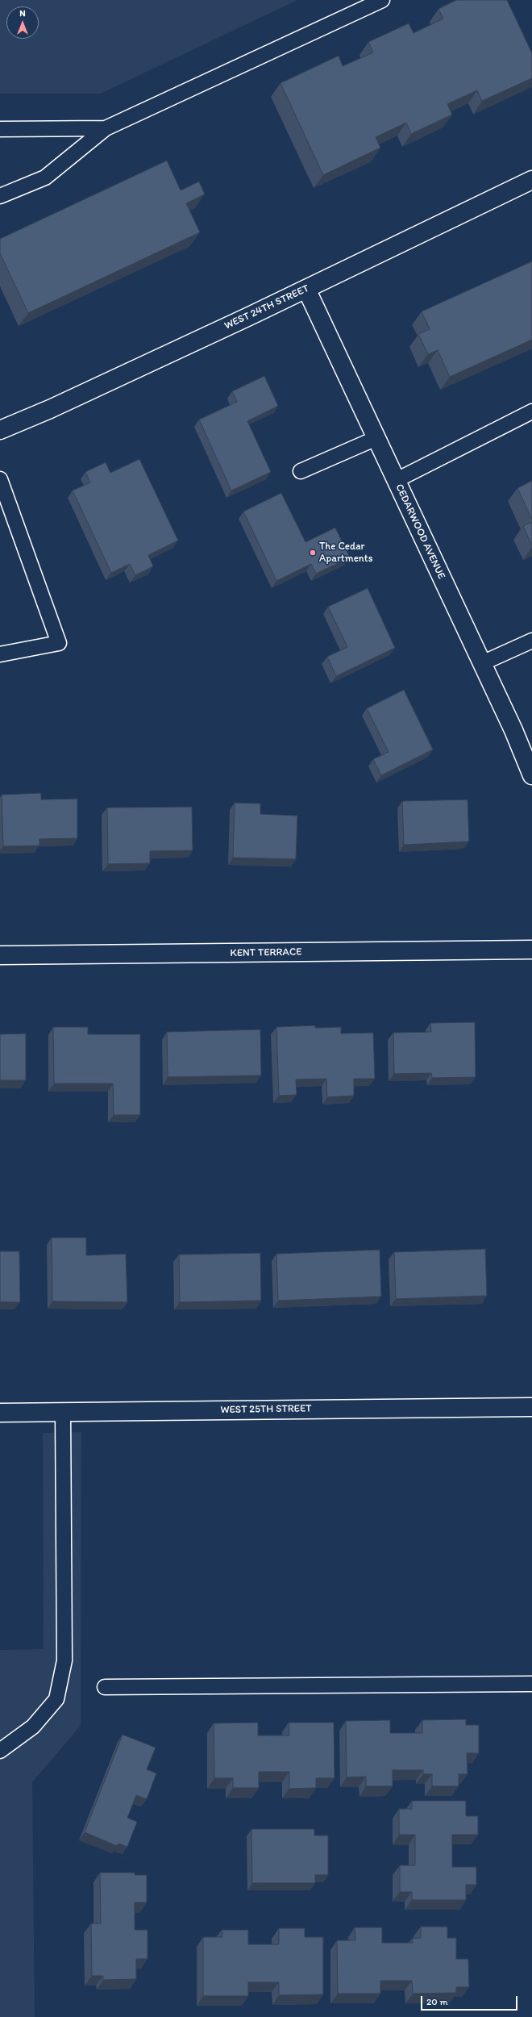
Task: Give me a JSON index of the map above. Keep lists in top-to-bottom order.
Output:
{
  "streets": {
    "street": [
      "WEST 24TH STREET",
      "CEDARWOOD AVENUE",
      "KENT TERRACE",
      "WEST 25TH STREET"
    ]
  },
  "crossings": [
    ["WEST 24TH STREET", "CEDARWOOD AVENUE"]
  ],
  "places": ["The Cedar Apartments"],
  "scale_bar": "20 m",
  "north": "top"
}
